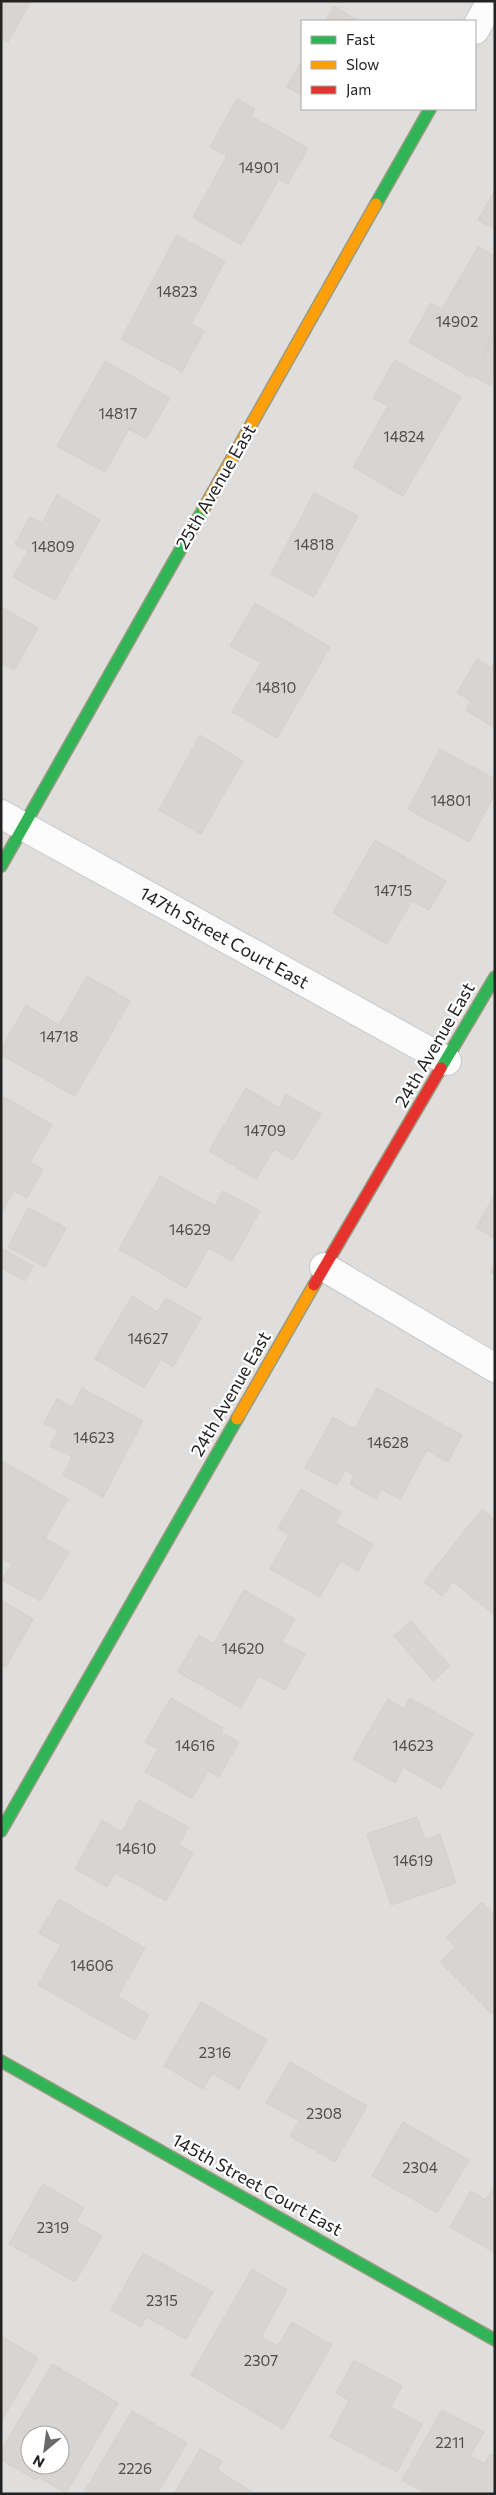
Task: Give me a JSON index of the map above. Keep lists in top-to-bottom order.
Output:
{
  "streets": {
    "street": [
      "25th Avenue East",
      "147th Street Court East",
      "24th Avenue East",
      "145th Street Court East"
    ]
  },
  "crossings": [
    ["25th Avenue East", "147th Street Court East"],
    ["147th Street Court East", "24th Avenue East"]
  ],
  "house_numbers": [
    "14901",
    "14823",
    "14902",
    "14817",
    "14824",
    "14818",
    "14809",
    "14810",
    "14801",
    "14715",
    "14718",
    "14709",
    "14629",
    "14627",
    "14623",
    "14628",
    "14620",
    "14616",
    "14623",
    "14610",
    "14619",
    "14606",
    "2316",
    "2308",
    "2304",
    "2319",
    "2315",
    "2307",
    "2211",
    "2226"
  ],
  "legend": ["Fast", "Slow", "Jam"],
  "north": "bottom left"
}
